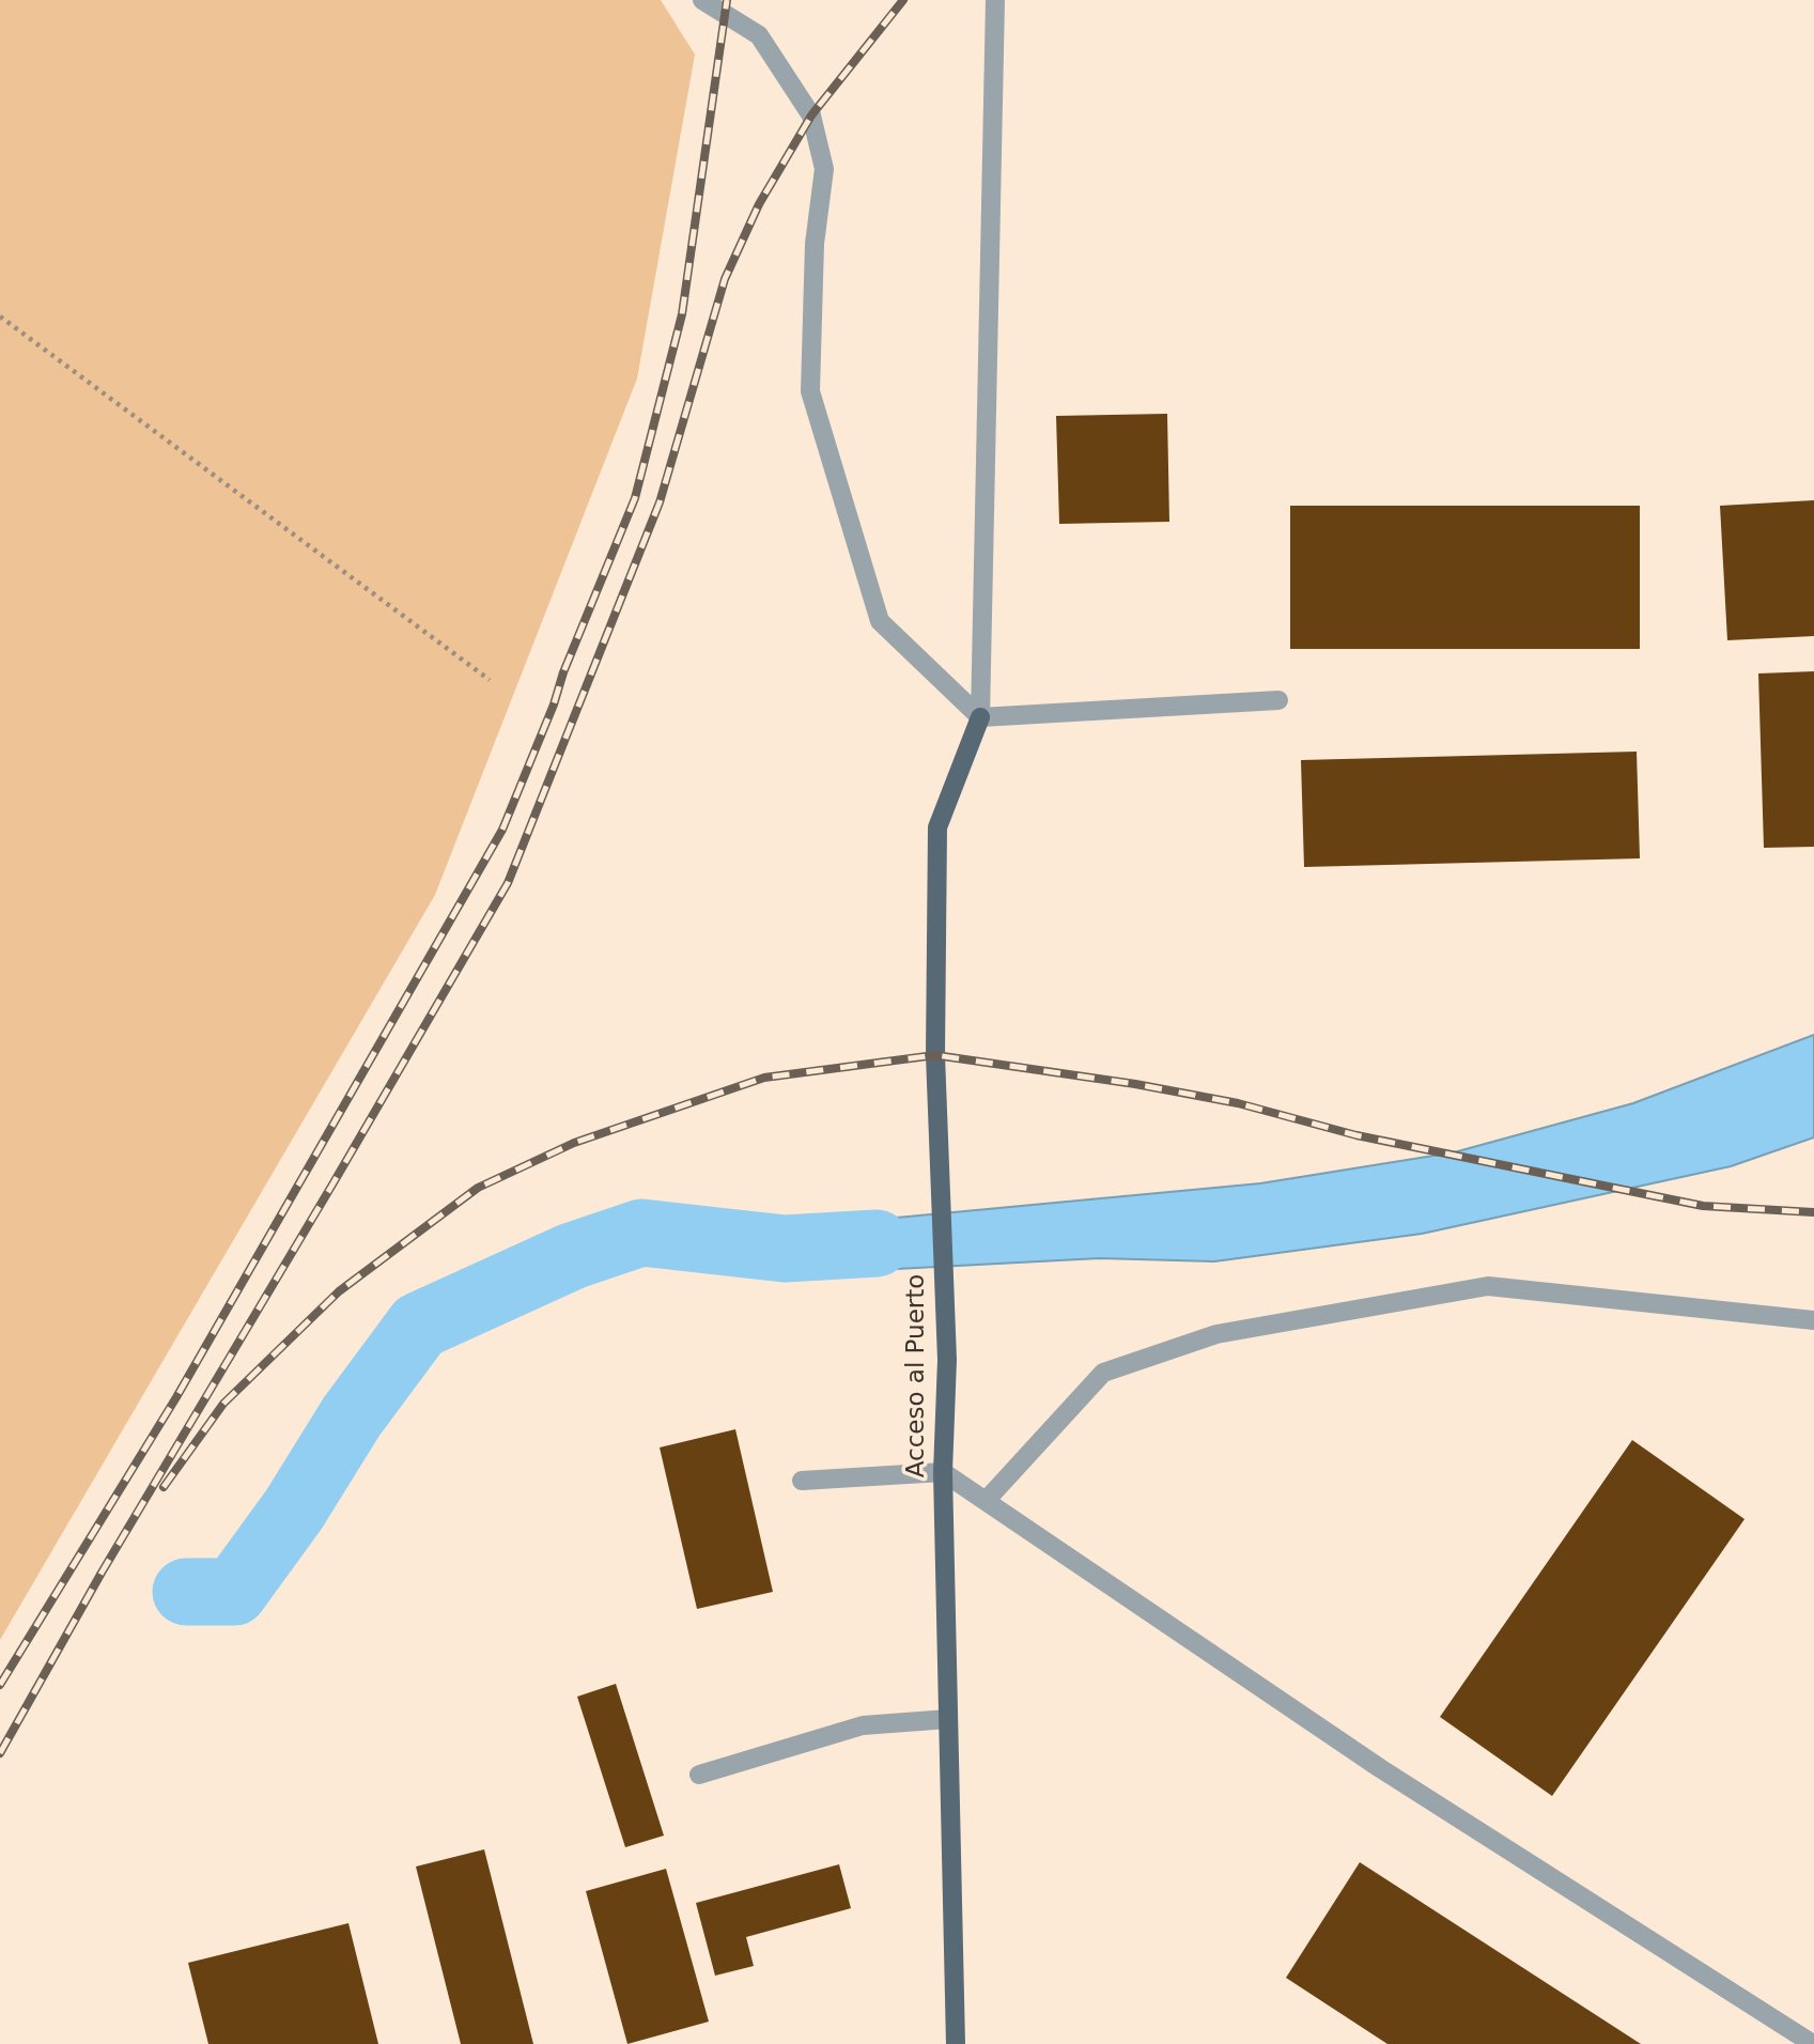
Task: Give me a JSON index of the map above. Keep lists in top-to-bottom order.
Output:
{
  "streets": {
    "main road": ["Acceso al Puerto"]
  }
}
